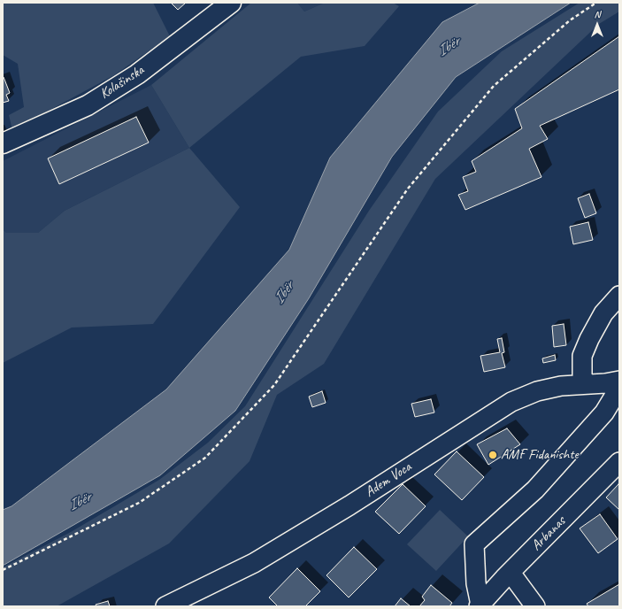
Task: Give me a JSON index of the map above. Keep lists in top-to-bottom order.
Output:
{
  "streets": {
    "main road": ["Kolašinska"],
    "street": ["Adem Voca", "Arbanas"]
  },
  "water": ["Ibër"],
  "places": ["AMF Fidanishte"],
  "north": "top"
}
